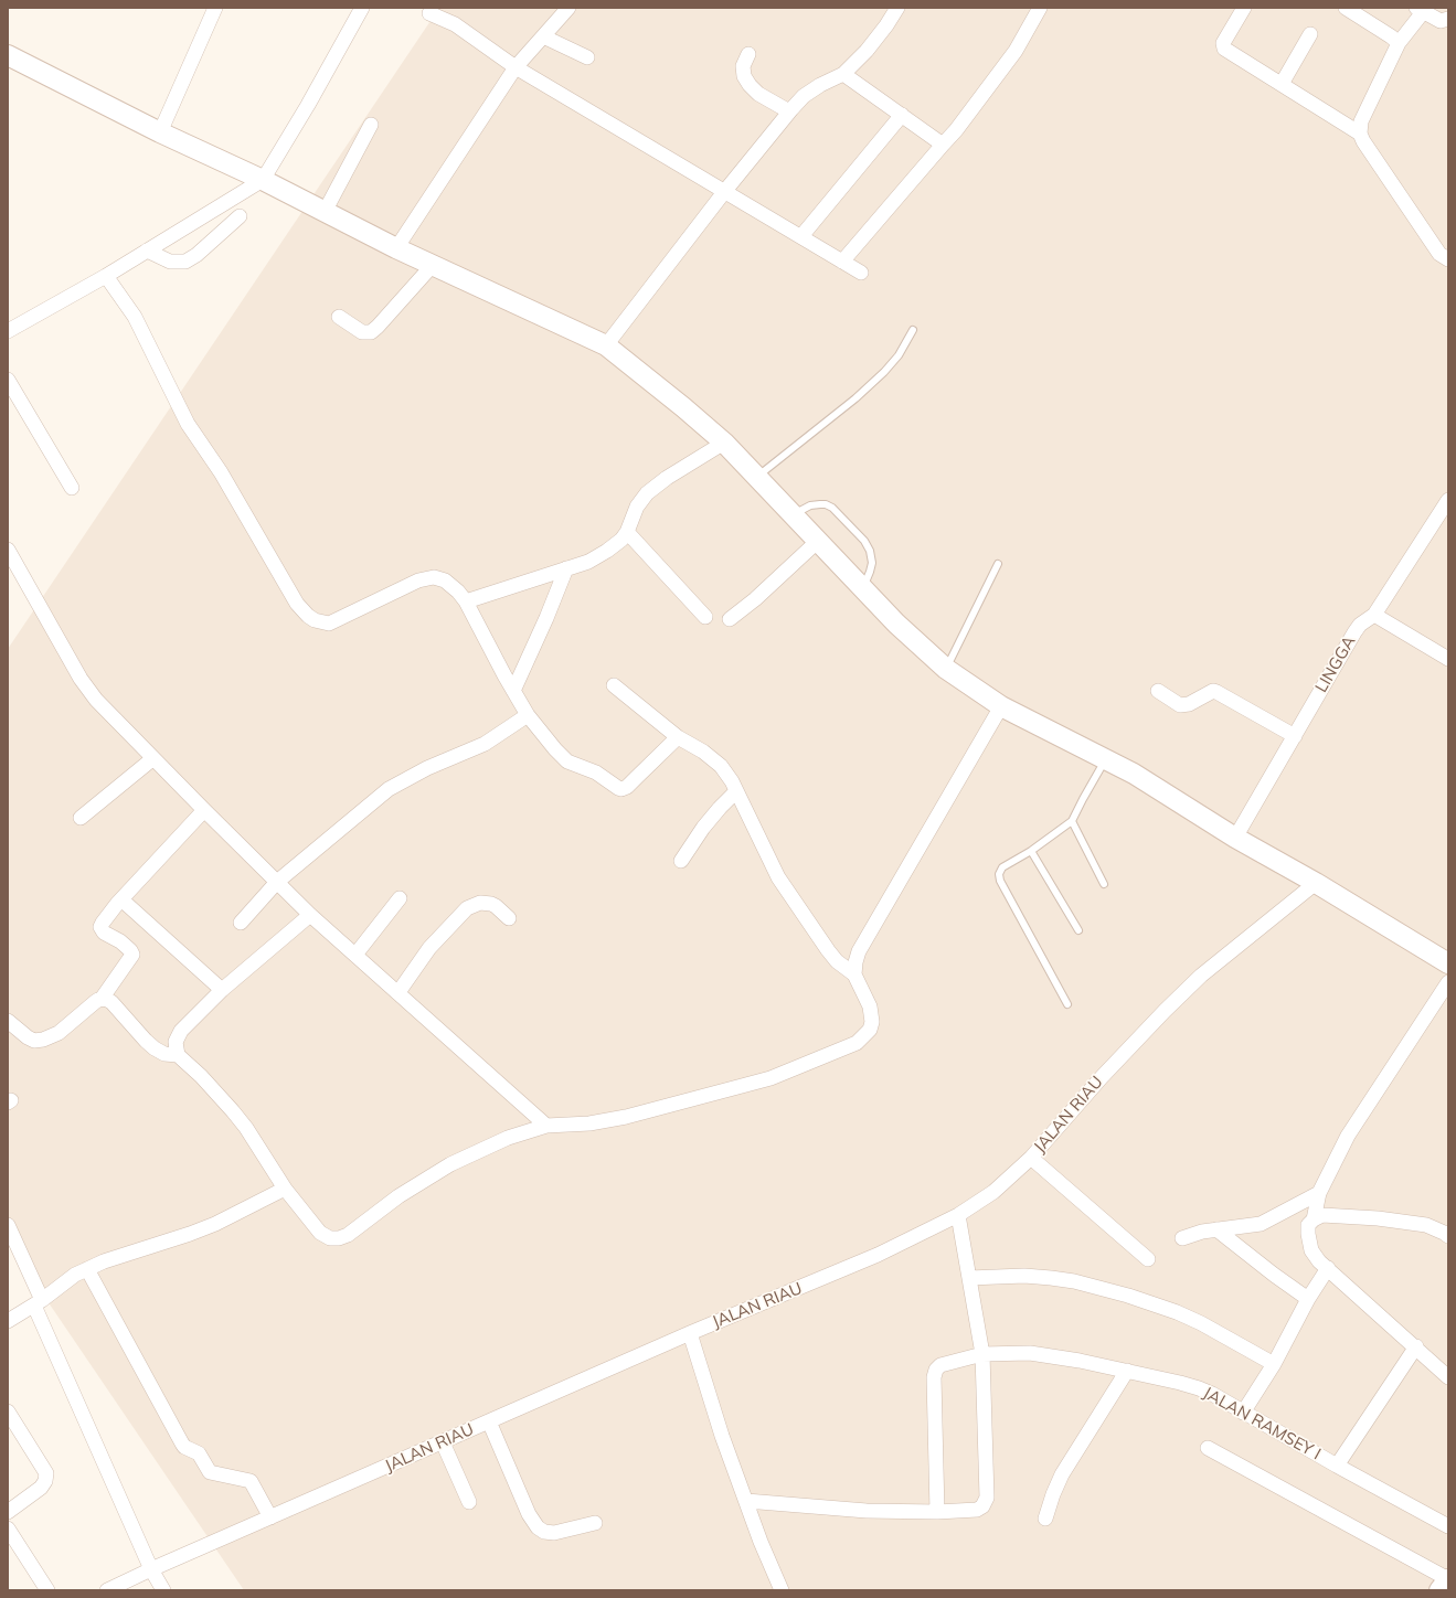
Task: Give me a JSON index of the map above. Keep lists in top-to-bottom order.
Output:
{
  "streets": {
    "street": ["LINGGA", "JALAN RIAU", "JALAN RAMSEY I"]
  }
}
